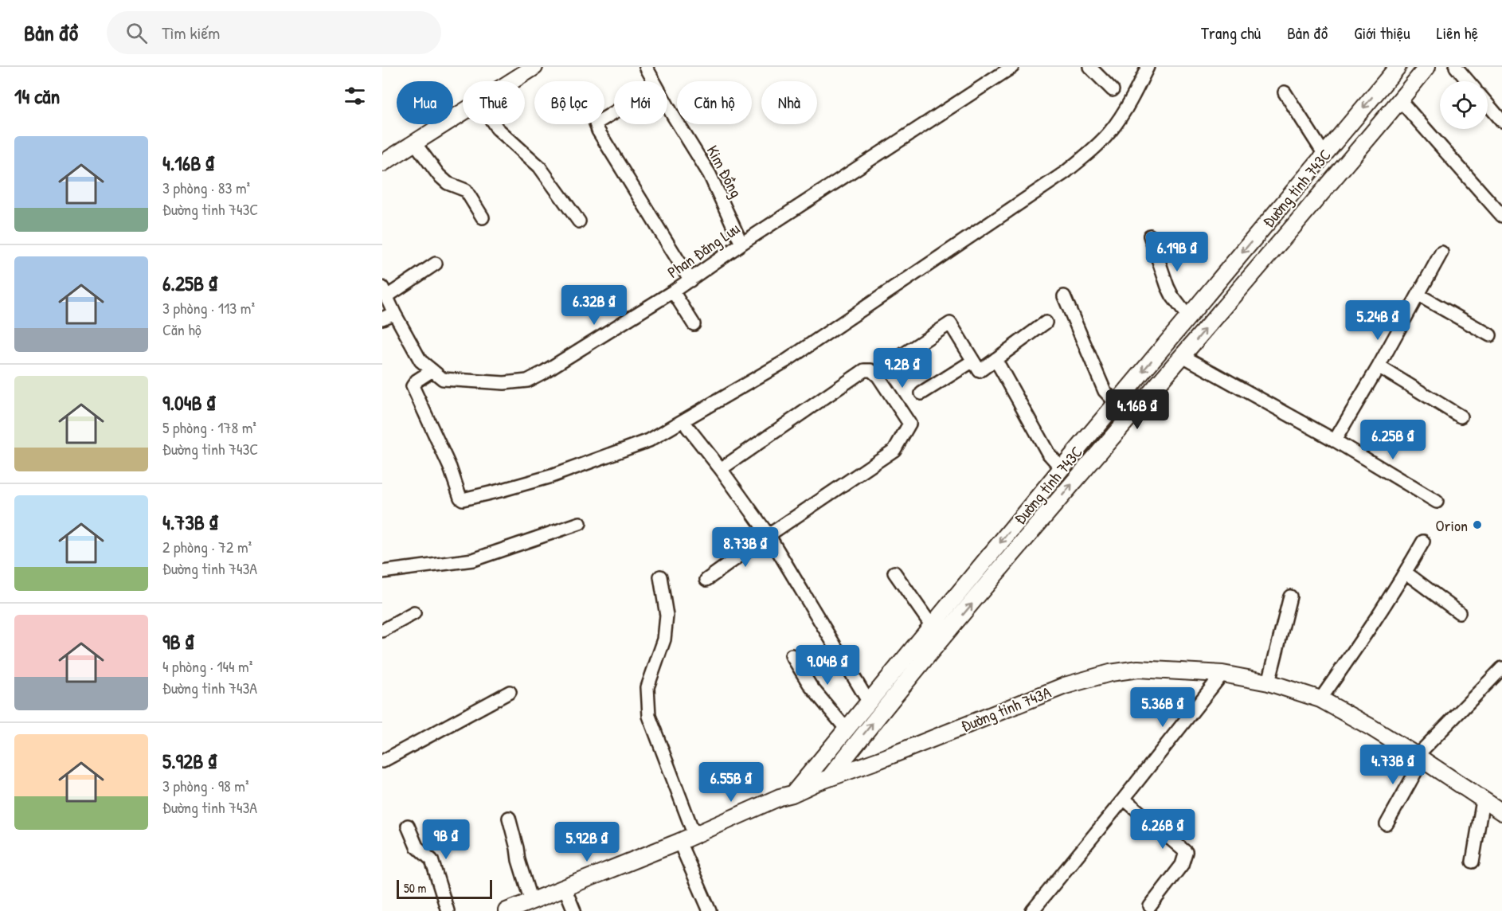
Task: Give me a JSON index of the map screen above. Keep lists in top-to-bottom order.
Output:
{
  "streets": {
    "main road": ["Đường tỉnh 743C", "Đường tỉnh 743A"],
    "street": ["Kim Đồng", "Phan Đăng Lưu"]
  },
  "crossings": [
    ["Kim Đồng", "Phan Đăng Lưu"],
    ["Đường tỉnh 743C", "Đường tỉnh 743A"]
  ],
  "places": ["Orion"],
  "scale_bar": "50 m",
  "page": {
    "header": "Bản đồ",
    "search": "Tìm kiếm",
    "nav": [
      "Trang chủ",
      "Bản đồ",
      "Giới thiệu",
      "Liên hệ"
    ],
    "heading": "14 căn",
    "chip": [
      "Mua",
      "Thuê",
      "Bộ lọc",
      "Mới",
      "Căn hộ",
      "Nhà"
    ],
    "list": [
      {
        "name": "4.16B ₫",
        "note": "3 phòng · 83 m² · Đường tỉnh 743C"
      },
      {
        "name": "6.25B ₫",
        "note": "3 phòng · 113 m² · Căn hộ"
      },
      {
        "name": "9.04B ₫",
        "note": "5 phòng · 178 m² · Đường tỉnh 743C"
      },
      {
        "name": "4.73B ₫",
        "note": "2 phòng · 72 m² · Đường tỉnh 743A"
      },
      {
        "name": "9B ₫",
        "note": "4 phòng · 144 m² · Đường tỉnh 743A"
      },
      {
        "name": "5.92B ₫",
        "note": "3 phòng · 98 m² · Đường tỉnh 743A"
      }
    ],
    "price": [
      "6.19B ₫",
      "6.32B ₫",
      "5.24B ₫",
      "9.2B ₫",
      "4.16B ₫",
      "6.25B ₫",
      "8.73B ₫",
      "9.04B ₫",
      "5.36B ₫",
      "4.73B ₫",
      "6.55B ₫",
      "6.26B ₫",
      "9B ₫",
      "5.92B ₫"
    ],
    "scale": "50 m"
  }
}
